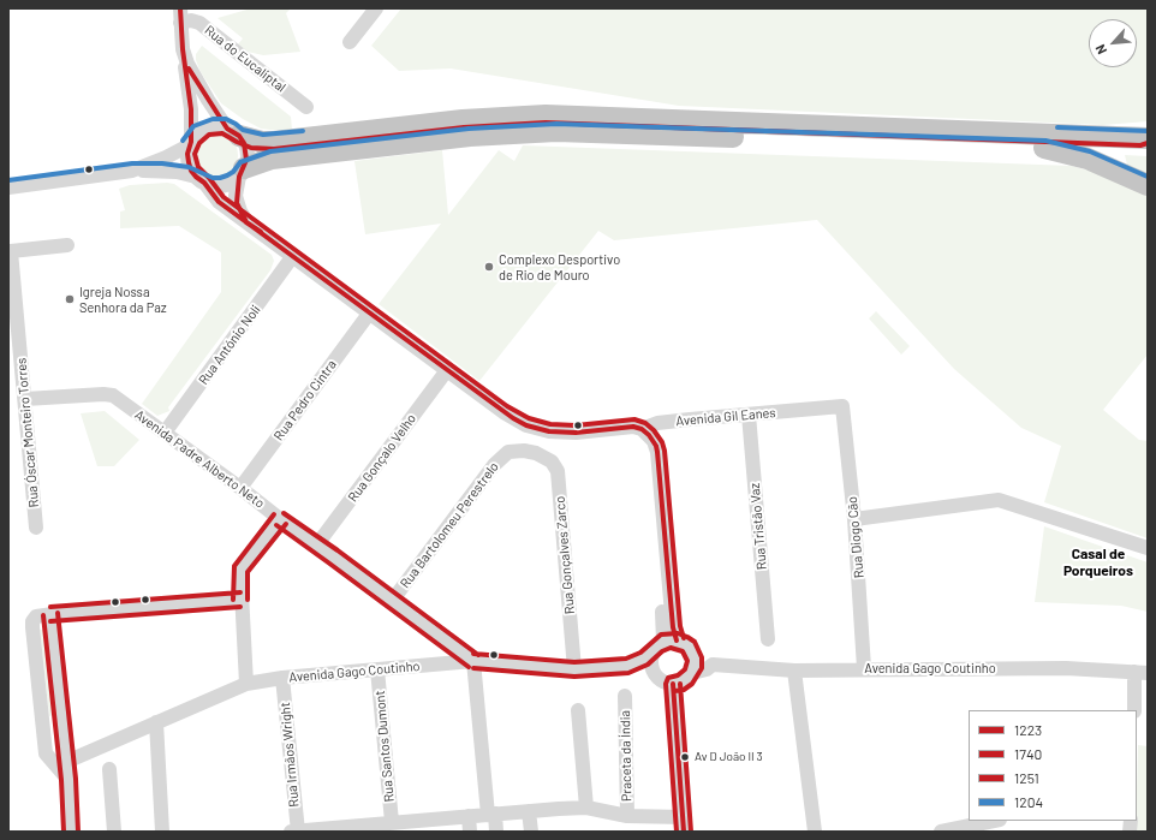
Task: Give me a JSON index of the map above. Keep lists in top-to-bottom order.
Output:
{
  "streets": {
    "street": [
      "Rua do Eucaliptal",
      "Rua António Noli",
      "Rua Pedro Cintra",
      "Avenida Gil Eanes",
      "Rua Óscar Monteiro Torres",
      "Rua Gonçalo Velho",
      "Avenida Padre Alberto Neto",
      "Rua Bartolomeu Perestrelo",
      "Rua Tristão Vaz",
      "Rua Diogo Cão",
      "Rua Gonçalves Zarco",
      "Avenida Gago Coutinho",
      "Rua Santos Dumont",
      "Rua Irmãos Wright",
      "Praceta da Índia"
    ]
  },
  "crossings": [
    ["Rua António Noli", "Avenida Gil Eanes"],
    ["Rua António Noli", "Avenida Padre Alberto Neto"],
    ["Rua Pedro Cintra", "Avenida Gil Eanes"],
    ["Rua Pedro Cintra", "Avenida Padre Alberto Neto"],
    ["Avenida Gil Eanes", "Rua Gonçalo Velho"],
    ["Avenida Gil Eanes", "Rua Tristão Vaz"],
    ["Avenida Gil Eanes", "Rua Diogo Cão"],
    ["Rua Óscar Monteiro Torres", "Avenida Padre Alberto Neto"],
    ["Rua Gonçalo Velho", "Avenida Padre Alberto Neto"],
    ["Avenida Padre Alberto Neto", "Rua Bartolomeu Perestrelo"],
    ["Avenida Padre Alberto Neto", "Avenida Gago Coutinho"],
    ["Rua Bartolomeu Perestrelo", "Rua Gonçalves Zarco"],
    ["Rua Diogo Cão", "Avenida Gago Coutinho"],
    ["Rua Gonçalves Zarco", "Avenida Gago Coutinho"],
    ["Avenida Gago Coutinho", "Rua Santos Dumont"],
    ["Avenida Gago Coutinho", "Rua Irmãos Wright"],
    ["Rua Santos Dumont", "Praceta da Índia"],
    ["Rua Irmãos Wright", "Praceta da Índia"]
  ],
  "districts": ["Casal de Porqueiros"],
  "places": ["Complexo Desportivo de Rio de Mouro", "Igreja Nossa Senhora da Paz", "Av D João II 3"],
  "lines": [
    "transit line 1223",
    "transit line 1204",
    "transit line 1740",
    "transit line 1251"
  ],
  "legend": [
    "1223",
    "1740",
    "1251",
    "1204"
  ],
  "north": "bottom left"
}
